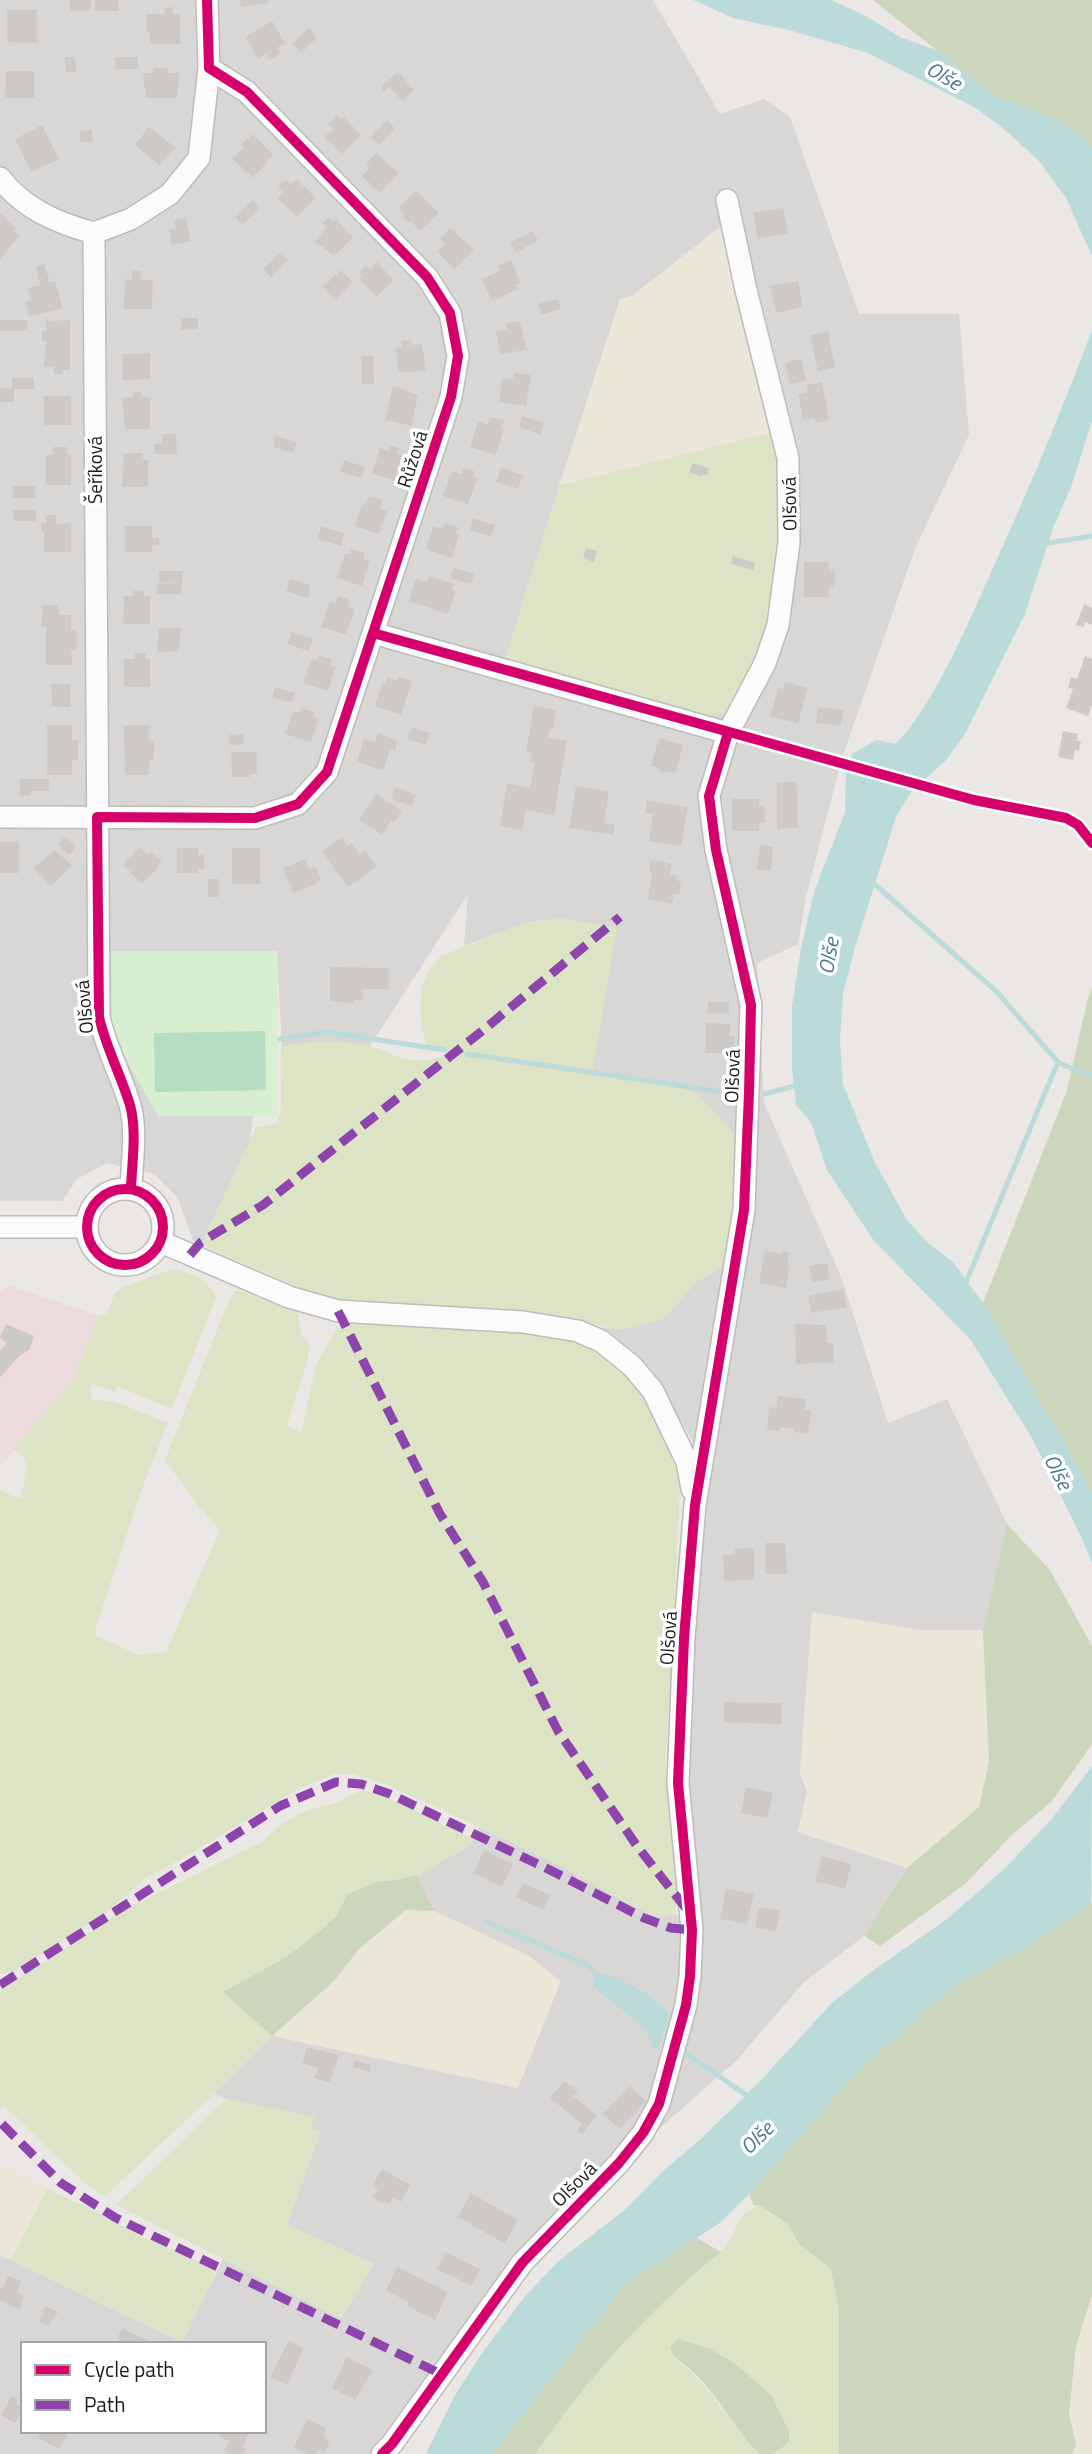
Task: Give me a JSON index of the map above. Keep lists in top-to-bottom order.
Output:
{
  "streets": {
    "street": ["Růžová", "Šeříková", "Olšová"]
  },
  "crossings": [
    ["Růžová", "Šeříková"],
    ["Růžová", "Olšová"],
    ["Šeříková", "Olšová"]
  ],
  "water": ["Olše"],
  "legend": ["Cycle path", "Path"]
}
